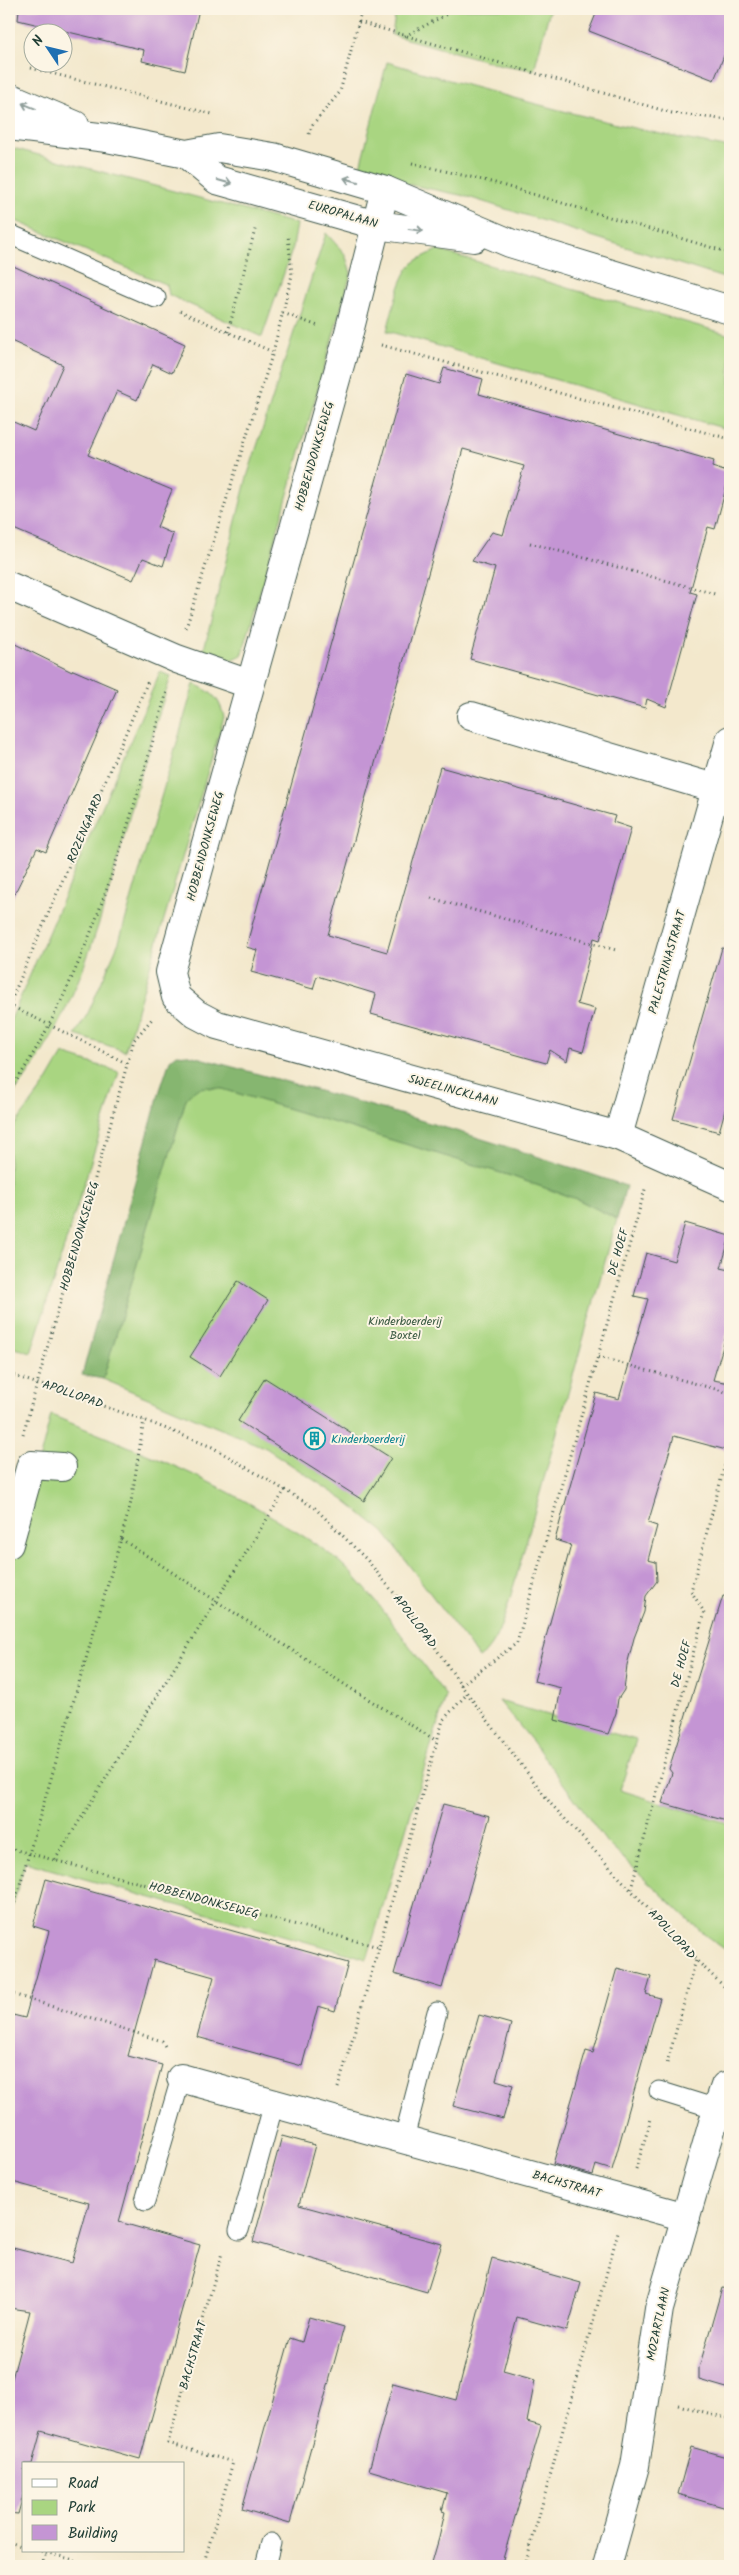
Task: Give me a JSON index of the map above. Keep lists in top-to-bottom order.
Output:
{
  "streets": {
    "street": [
      "EUROPALAAN",
      "HOBBENDONKSEWEG",
      "PALESTRINASTRAAT",
      "SWEELINCKLAAN",
      "BACHSTRAAT",
      "MOZARTLAAN"
    ],
    "path": ["ROZENGAARD", "DE HOEF", "APOLLOPAD"]
  },
  "crossings": [
    ["EUROPALAAN", "HOBBENDONKSEWEG"],
    ["HOBBENDONKSEWEG", "ROZENGAARD"],
    ["HOBBENDONKSEWEG", "SWEELINCKLAAN"],
    ["HOBBENDONKSEWEG", "APOLLOPAD"],
    ["PALESTRINASTRAAT", "SWEELINCKLAAN"],
    ["SWEELINCKLAAN", "DE HOEF"],
    ["DE HOEF", "APOLLOPAD"],
    ["BACHSTRAAT", "MOZARTLAAN"]
  ],
  "parks": ["Kinderboerderij Boxtel"],
  "places": {
    "building": ["Kinderboerderij"]
  },
  "legend": ["Road", "Park", "Building"],
  "north": "top left"
}
